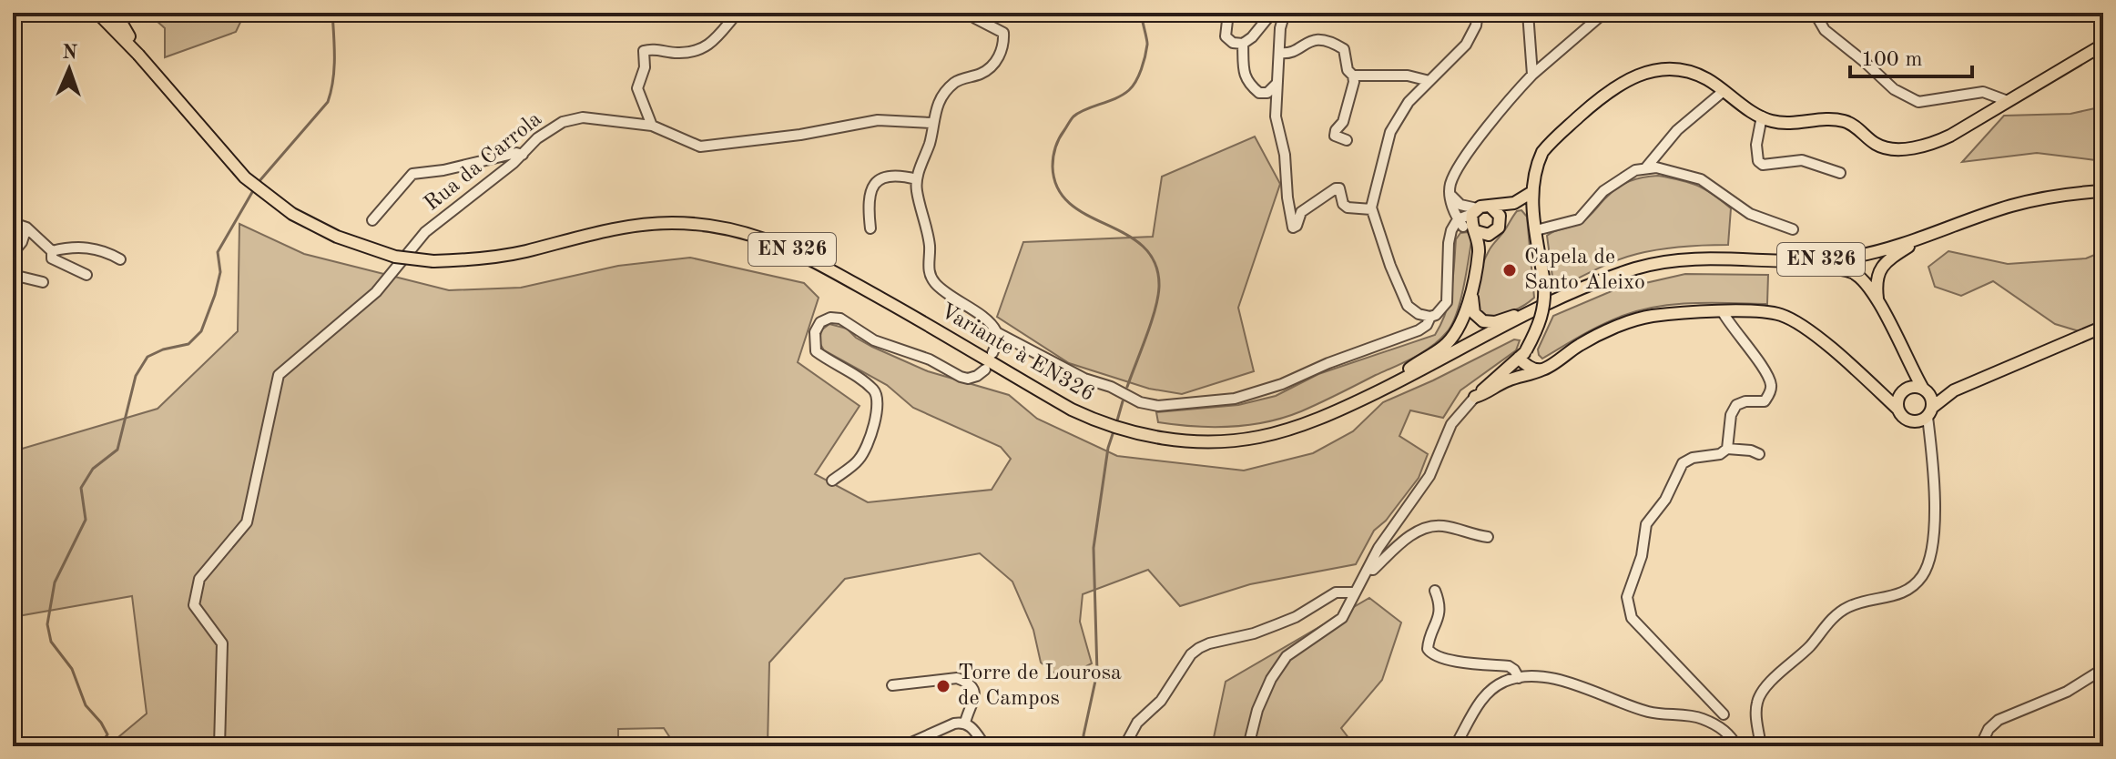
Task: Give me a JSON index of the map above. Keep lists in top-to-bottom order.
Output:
{
  "streets": {
    "main road": ["EN 326", "Variante à EN326"],
    "street": ["Rua da Carrola"]
  },
  "places": ["Capela de Santo Aleixo", "Torre de Lourosa de Campos"],
  "scale_bar": "100 m",
  "north": "top"
}
